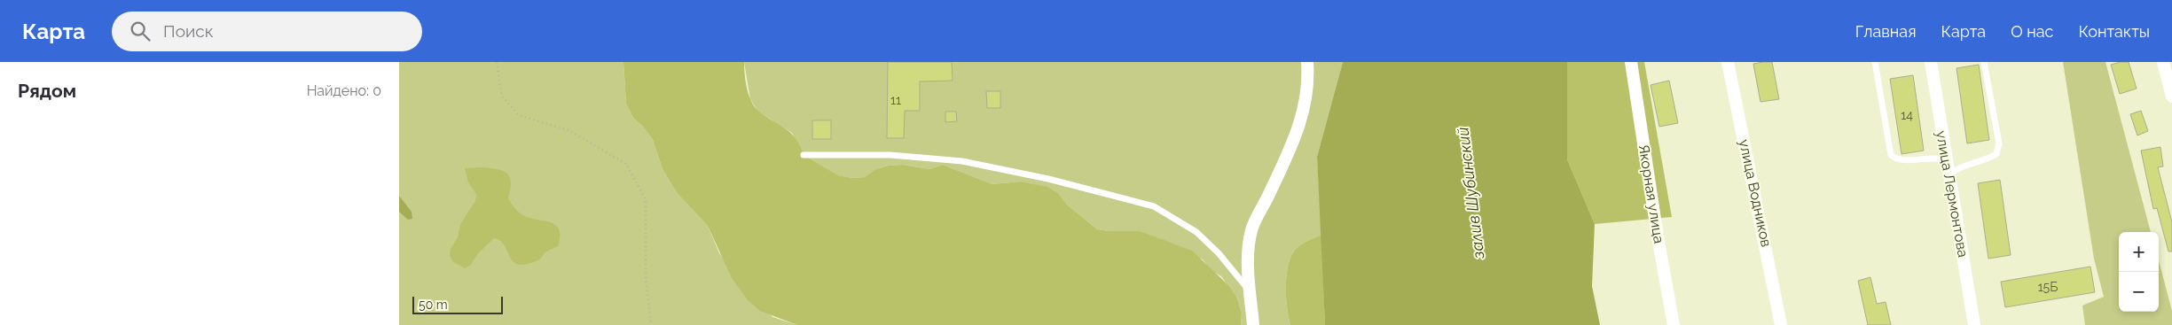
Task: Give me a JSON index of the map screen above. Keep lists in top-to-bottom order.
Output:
{
  "streets": {
    "street": ["улица Водников", "Якорная улица", "улица Лермонтова"]
  },
  "water": ["залив Шубинский"],
  "house_numbers": ["11", "14", "15Б"],
  "scale_bar": "50 m",
  "page": {
    "header": "Карта",
    "search": "Поиск",
    "nav": [
      "Главная",
      "Карта",
      "О нас",
      "Контакты"
    ],
    "heading": ["Рядом", "Найдено: 0"],
    "map_buttons": ["+", "−"],
    "scale": "50 m"
  }
}
